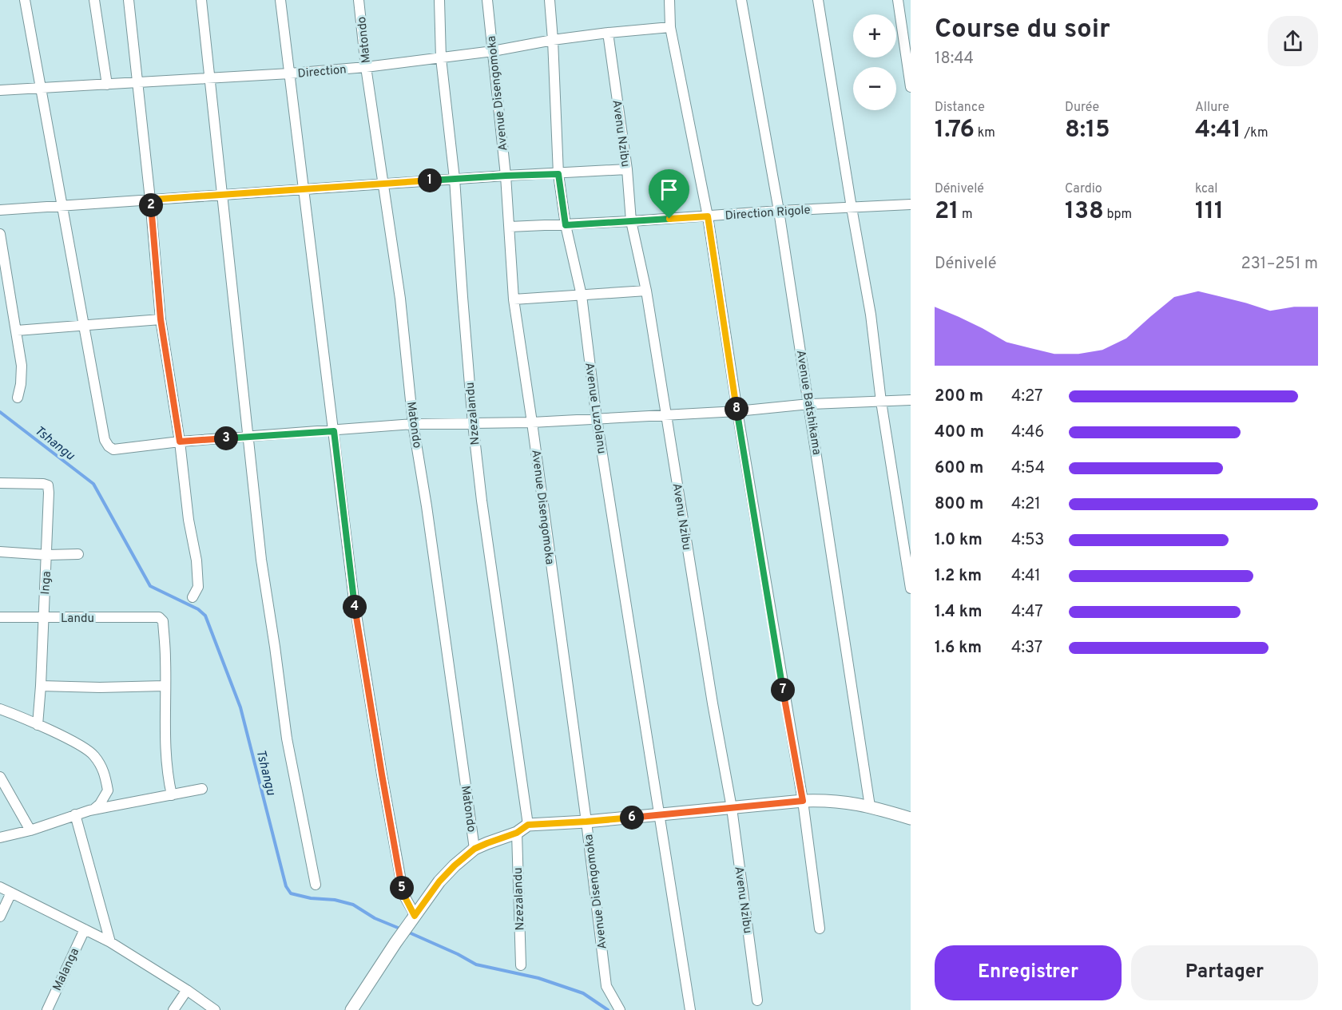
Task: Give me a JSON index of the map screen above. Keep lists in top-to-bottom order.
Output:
{
  "streets": {
    "street": [
      "Matondo",
      "Direction",
      "Avenue Disengomoka",
      "Avenu Nzibu",
      "Direction Rigole",
      "Avenue Batshikama",
      "Avenue Luzolanu",
      "Nzezalandu",
      "Inga",
      "Landu",
      "Malanga"
    ]
  },
  "crossings": [
    ["Matondo", "Direction"],
    ["Direction", "Avenue Disengomoka"],
    ["Direction", "Avenu Nzibu"],
    ["Direction", "Avenue Luzolanu"],
    ["Direction", "Nzezalandu"],
    ["Avenue Disengomoka", "Direction Rigole"],
    ["Avenu Nzibu", "Direction Rigole"],
    ["Direction Rigole", "Avenue Batshikama"],
    ["Direction Rigole", "Avenue Luzolanu"],
    ["Inga", "Landu"]
  ],
  "water": ["Tshangu"],
  "page": {
    "heading": ["Course du soir", "18:44"],
    "map_buttons": ["+", "−"],
    "stats": [
      ["Distance", "1.76 km"],
      ["Durée", "8:15"],
      ["Allure", "4:41 /km"],
      ["Dénivelé", "21 m"],
      ["Cardio", "138 bpm"],
      ["kcal", "111"]
    ],
    "pins": [
      "1",
      "2",
      "8",
      "3",
      "4",
      "7",
      "6",
      "5"
    ],
    "chart": ["Dénivelé", "231–251 m"],
    "list": [
      {
        "name": "200 m",
        "note": "4:27"
      },
      {
        "name": "400 m",
        "note": "4:46"
      },
      {
        "name": "600 m",
        "note": "4:54"
      },
      {
        "name": "800 m",
        "note": "4:21"
      },
      {
        "name": "1.0 km",
        "note": "4:53"
      },
      {
        "name": "1.2 km",
        "note": "4:41"
      },
      {
        "name": "1.4 km",
        "note": "4:47"
      },
      {
        "name": "1.6 km",
        "note": "4:37"
      }
    ],
    "buttons": ["Enregistrer", "Partager"]
  }
}
